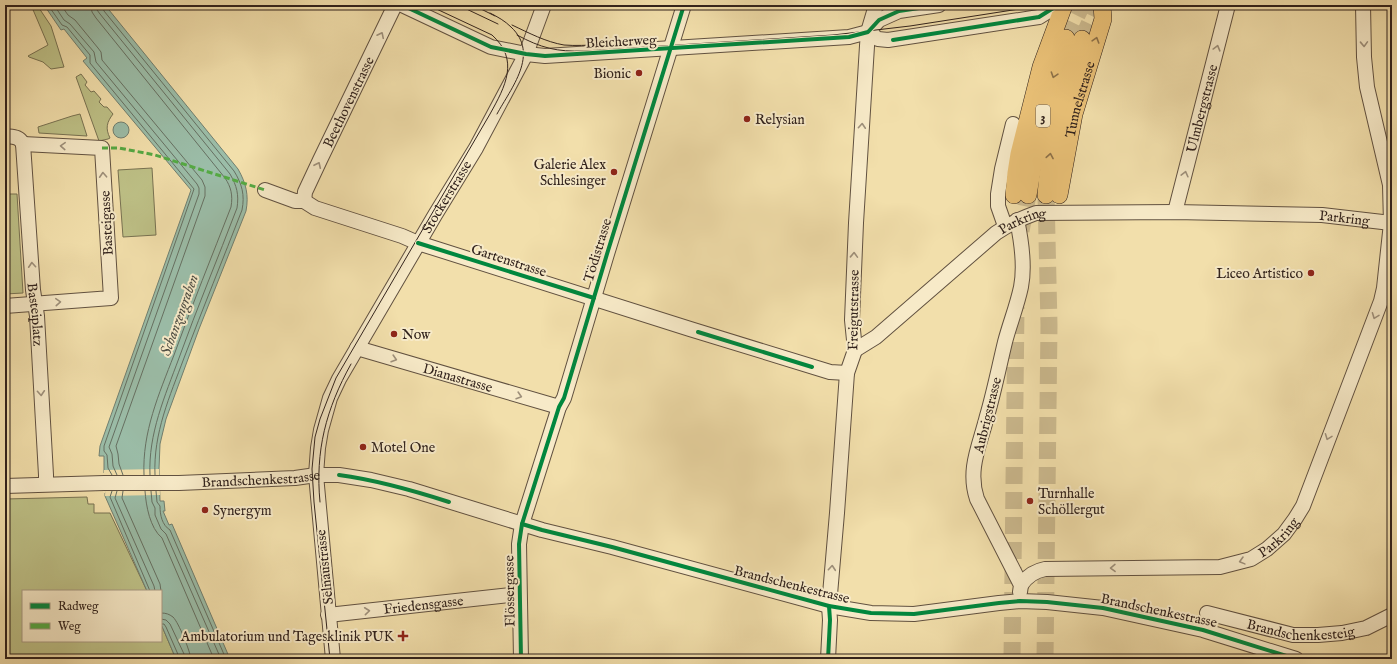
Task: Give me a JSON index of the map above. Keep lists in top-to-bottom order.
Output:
{
  "streets": {
    "main road": ["Tunnelstrasse", "3"],
    "street": [
      "Bleicherweg",
      "Beethovenstrasse",
      "Ulmbergstrasse",
      "Stockerstrasse",
      "Parkring",
      "Basteigasse",
      "Tödistrasse",
      "Gartenstrasse",
      "Freigutstrasse",
      "Basteiplatz",
      "Dianastrasse",
      "Aubrigstrasse",
      "Brandschenkestrasse",
      "Selnaustrasse",
      "Flössergasse",
      "Friedensgasse",
      "Brandschenkesteig"
    ]
  },
  "crossings": [
    ["Bleicherweg", "Stockerstrasse"],
    ["Bleicherweg", "Tödistrasse"],
    ["Bleicherweg", "Freigutstrasse"],
    ["Beethovenstrasse", "Gartenstrasse"],
    ["Ulmbergstrasse", "Parkring"],
    ["Stockerstrasse", "Gartenstrasse"],
    ["Stockerstrasse", "Dianastrasse"],
    ["Stockerstrasse", "Brandschenkestrasse"],
    ["Stockerstrasse", "Selnaustrasse"],
    ["Parkring", "Freigutstrasse"],
    ["Parkring", "Aubrigstrasse"],
    ["Basteigasse", "Basteiplatz"],
    ["Tödistrasse", "Gartenstrasse"],
    ["Tödistrasse", "Dianastrasse"],
    ["Tödistrasse", "Brandschenkestrasse"],
    ["Tödistrasse", "Flössergasse"],
    ["Gartenstrasse", "Freigutstrasse"],
    ["Freigutstrasse", "Brandschenkestrasse"],
    ["Basteiplatz", "Brandschenkestrasse"],
    ["Brandschenkestrasse", "Selnaustrasse"],
    ["Brandschenkestrasse", "Flössergasse"],
    ["Selnaustrasse", "Friedensgasse"],
    ["Flössergasse", "Friedensgasse"]
  ],
  "one_way": [
    "Beethovenstrasse",
    "Ulmbergstrasse",
    "Parkring",
    "Freigutstrasse",
    "Dianastrasse",
    "Friedensgasse"
  ],
  "water": ["Schanzengraben"],
  "places": {
    "other": [
      "Bionic",
      "Relysian",
      "Galerie Alex Schlesinger",
      "Liceo Artistico",
      "Now",
      "Motel One",
      "Turnhalle Schöllergut",
      "Synergym"
    ],
    "health": ["Ambulatorium und Tagesklinik PUK"]
  },
  "legend": ["Radweg", "Weg"]
}
